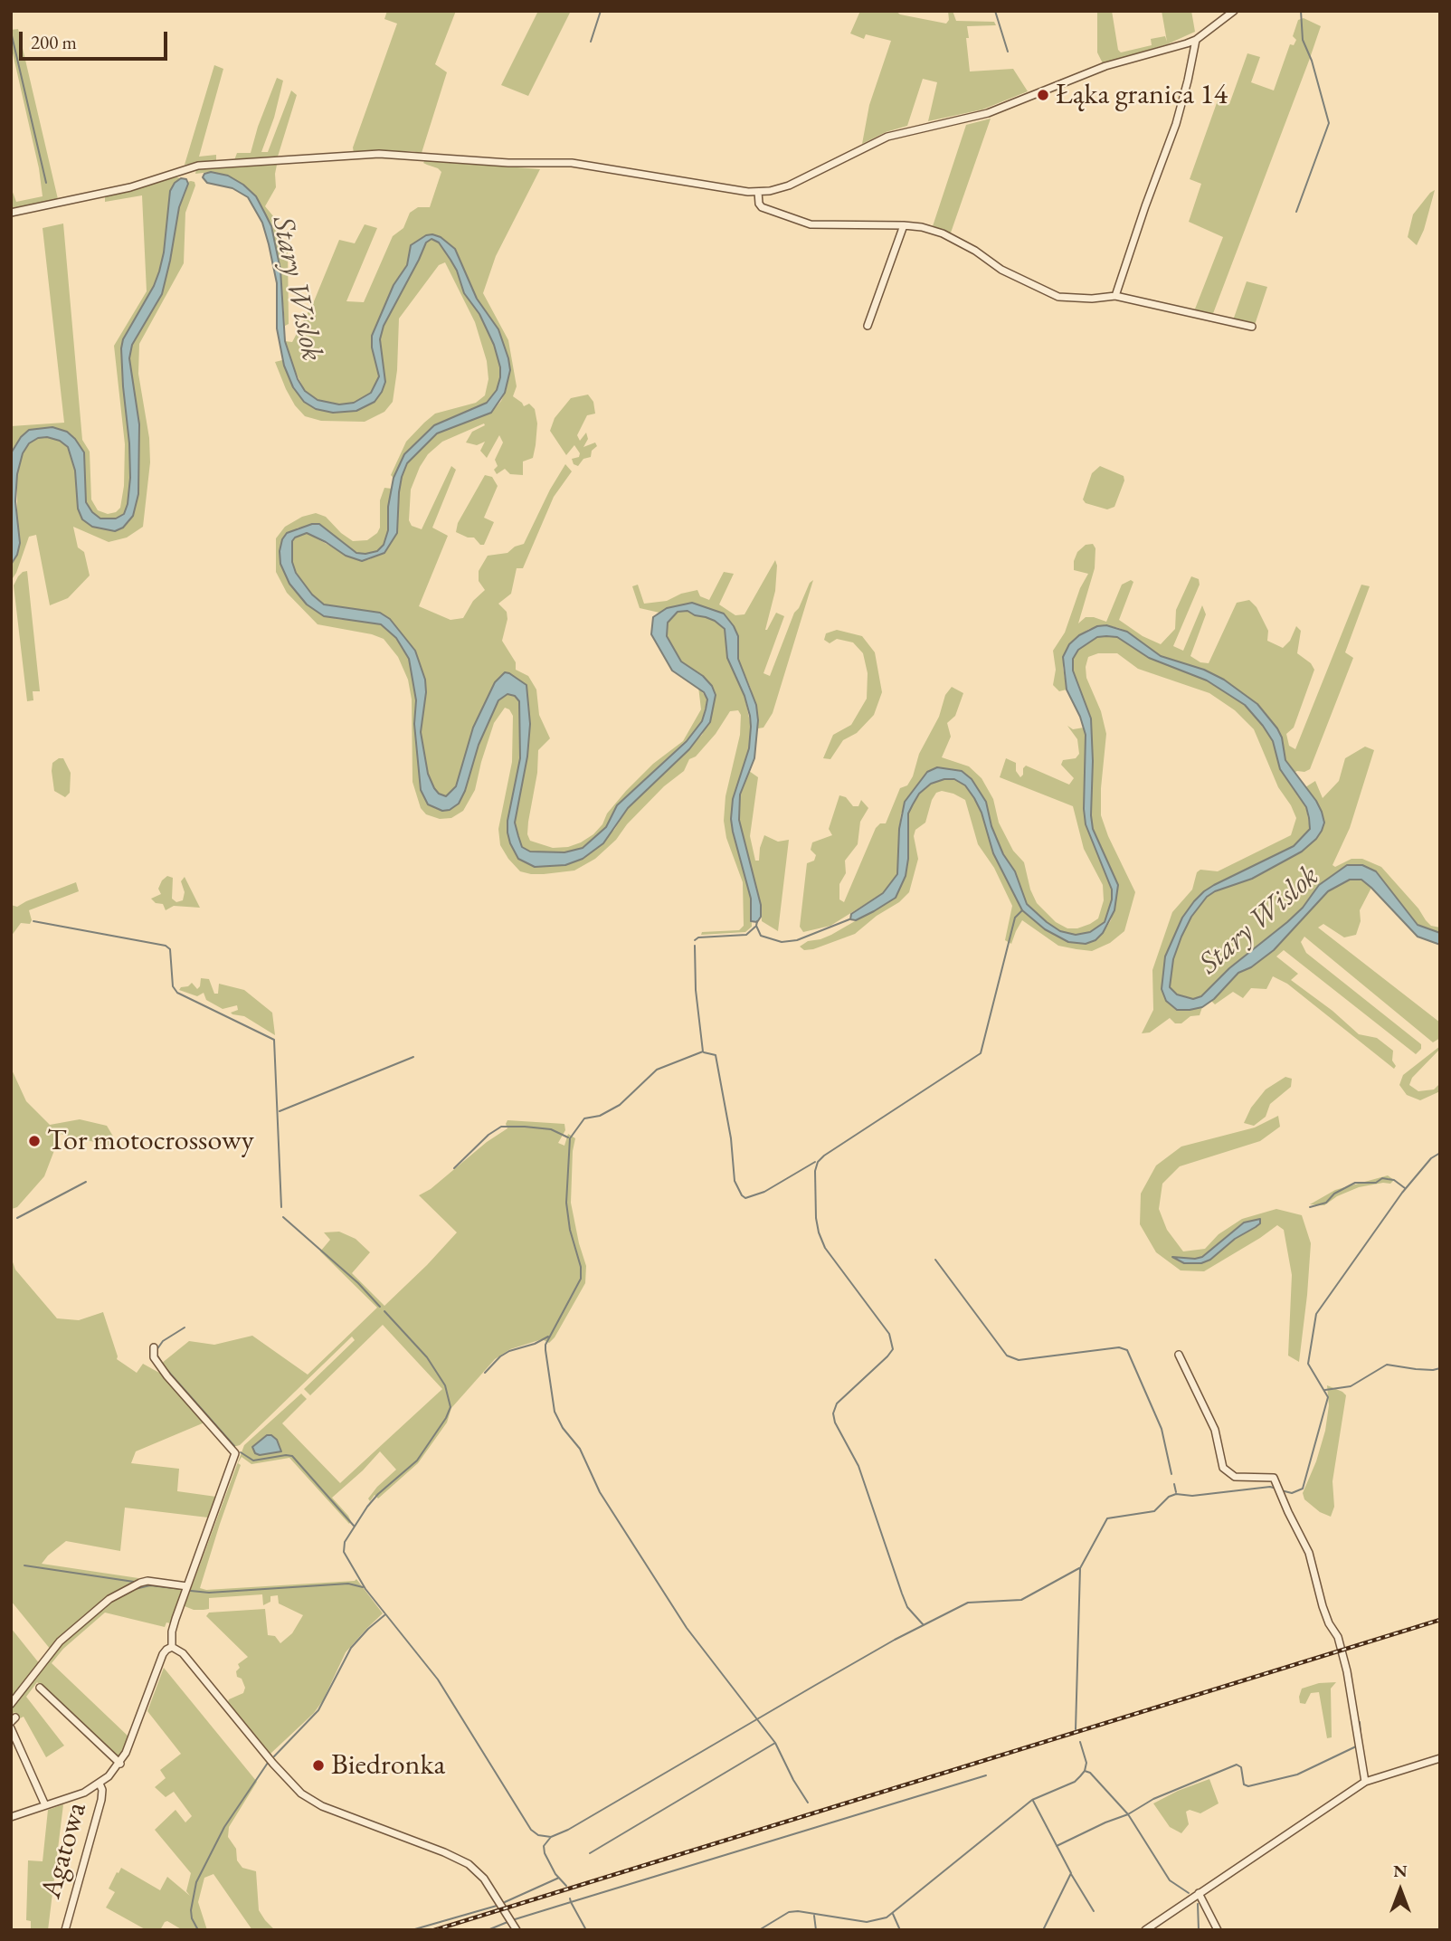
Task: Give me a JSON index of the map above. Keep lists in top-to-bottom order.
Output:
{
  "streets": {
    "street": ["Agatowa"]
  },
  "water": ["Stary Wislok"],
  "places": ["Łąka granica 14", "Tor motocrossowy", "Biedronka"],
  "scale_bar": "200 m",
  "north": "top"
}
